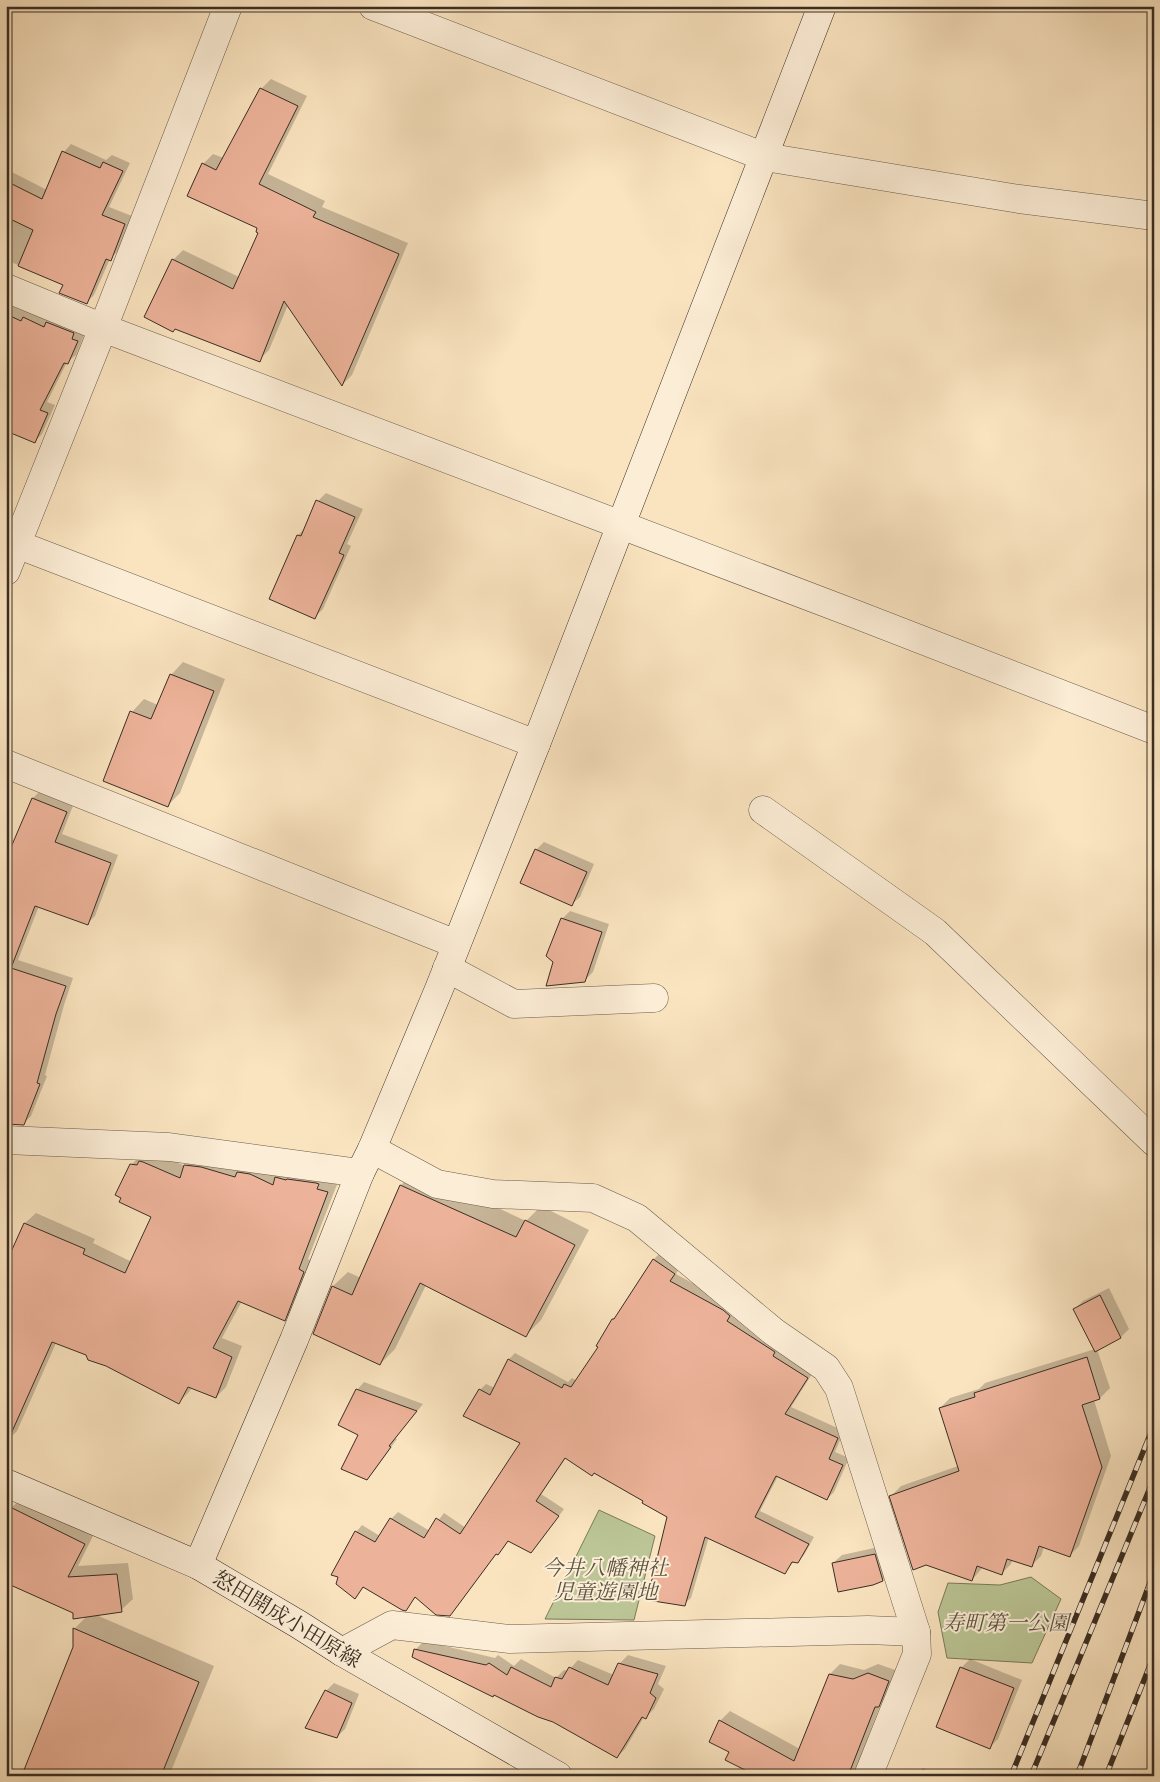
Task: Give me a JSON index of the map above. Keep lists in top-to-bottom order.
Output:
{
  "streets": {
    "street": ["怒田開成小田原線"]
  },
  "parks": ["今井八幡神社 児童遊園地", "寿町第一公園"]
}
